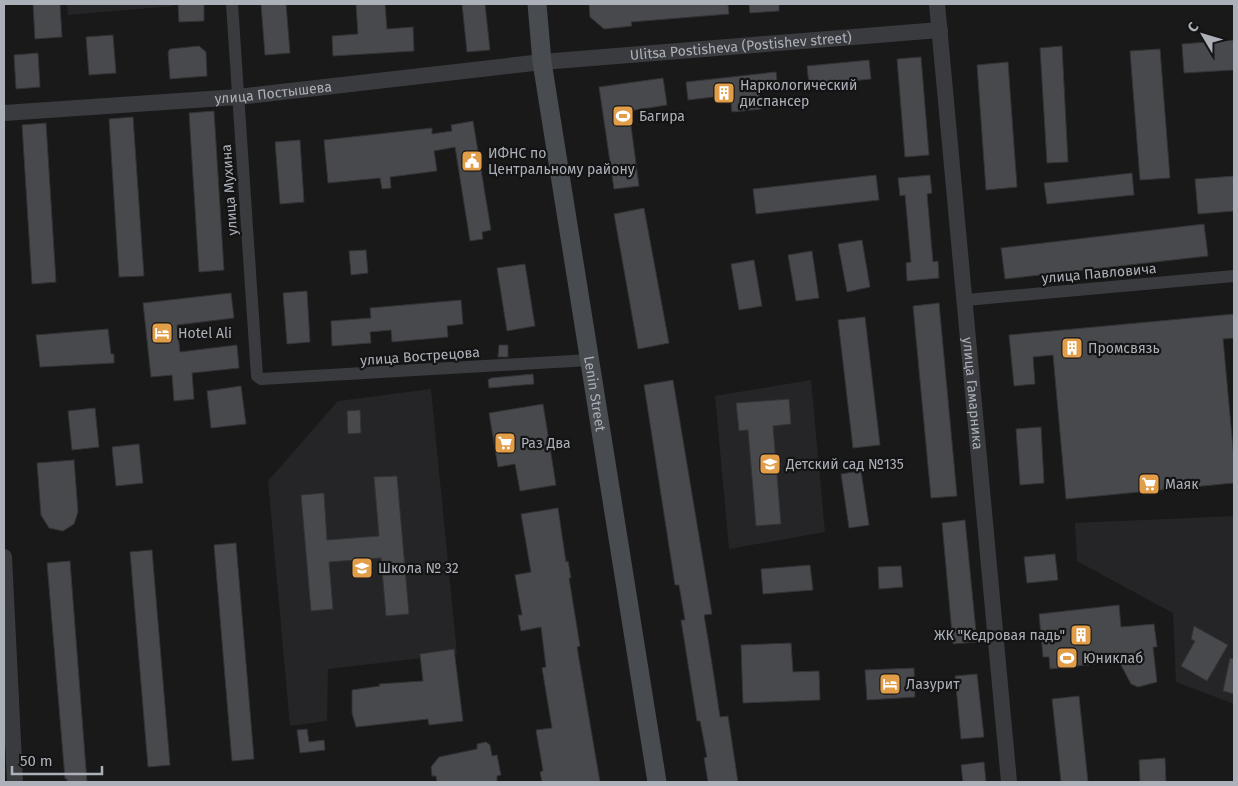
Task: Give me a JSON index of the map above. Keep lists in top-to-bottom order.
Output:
{
  "streets": {
    "main road": ["Lenin Street"],
    "street": [
      "Ulitsa Postisheva (Postishev street)",
      "улица Постышева",
      "улица Мухина",
      "улица Павловича",
      "улица Вострецова",
      "улица Гамарника"
    ]
  },
  "crossings": [
    ["Ulitsa Postisheva (Postishev street)", "улица Постышева"],
    ["Ulitsa Postisheva (Postishev street)", "Lenin Street"],
    ["Ulitsa Postisheva (Postishev street)", "улица Гамарника"],
    ["улица Постышева", "улица Мухина"],
    ["улица Постышева", "Lenin Street"],
    ["улица Мухина", "улица Вострецова"],
    ["улица Павловича", "улица Гамарника"],
    ["улица Вострецова", "Lenin Street"]
  ],
  "places": {
    "building": ["Наркологический диспансер", "Промсвязь", "ЖК \"Кедровая падь\""],
    "sports": ["Багира", "Юниклаб"],
    "public building": ["ИФНС по Центральному району"],
    "hotel": ["Hotel Ali", "Лазурит"],
    "supermarket": ["Раз Два", "Маяк"],
    "school or university": ["Детский сад №135", "Школа № 32"]
  },
  "scale_bar": "50 m",
  "north": "top left"
}
